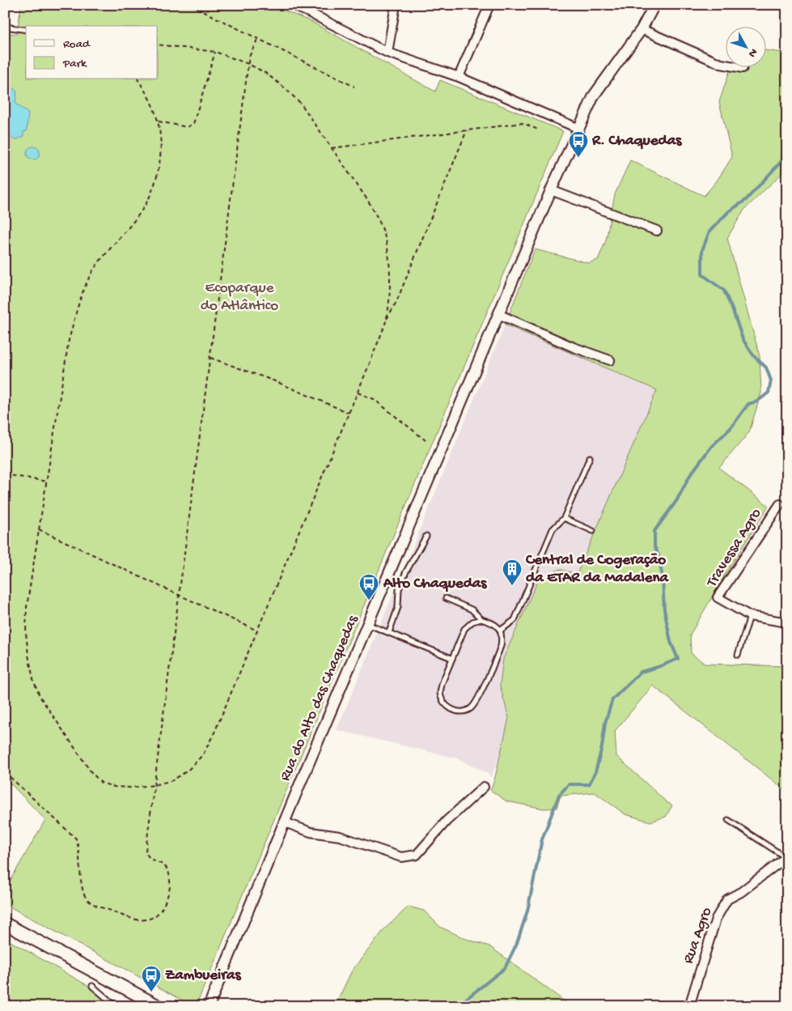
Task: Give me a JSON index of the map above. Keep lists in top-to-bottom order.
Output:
{
  "streets": {
    "street": ["Travessa Agro", "Rua do Alto das Chaquedas", "Rua Agro"]
  },
  "parks": ["Ecoparque do Atlântico"],
  "places": {
    "bus stop": ["R. Chaquedas", "Alto Chaquedas", "Zambueiras"],
    "building": ["Central de Cogeração da ETAR da Madalena"]
  },
  "legend": ["Road", "Park"],
  "north": "bottom right"
}
